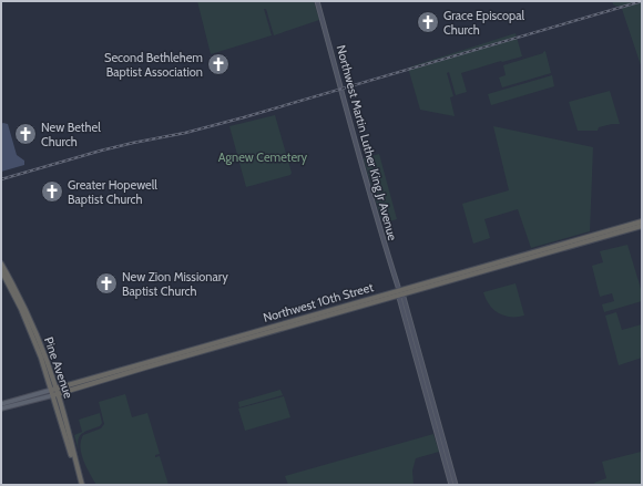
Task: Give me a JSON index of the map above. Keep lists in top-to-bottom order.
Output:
{
  "streets": {
    "highway": ["Northwest 10th Street", "Pine Avenue"],
    "main road": ["Northwest Martin Luther King Jr Avenue"]
  },
  "crossings": [
    ["Northwest Martin Luther King Jr Avenue", "Northwest 10th Street"],
    ["Northwest 10th Street", "Pine Avenue"]
  ],
  "parks": ["Agnew Cemetery"],
  "places": {
    "church": [
      "Grace Episcopal Church",
      "Second Bethlehem Baptist Association",
      "New Bethel Church",
      "Greater Hopewell Baptist Church",
      "New Zion Missionary Baptist Church"
    ]
  }
}
